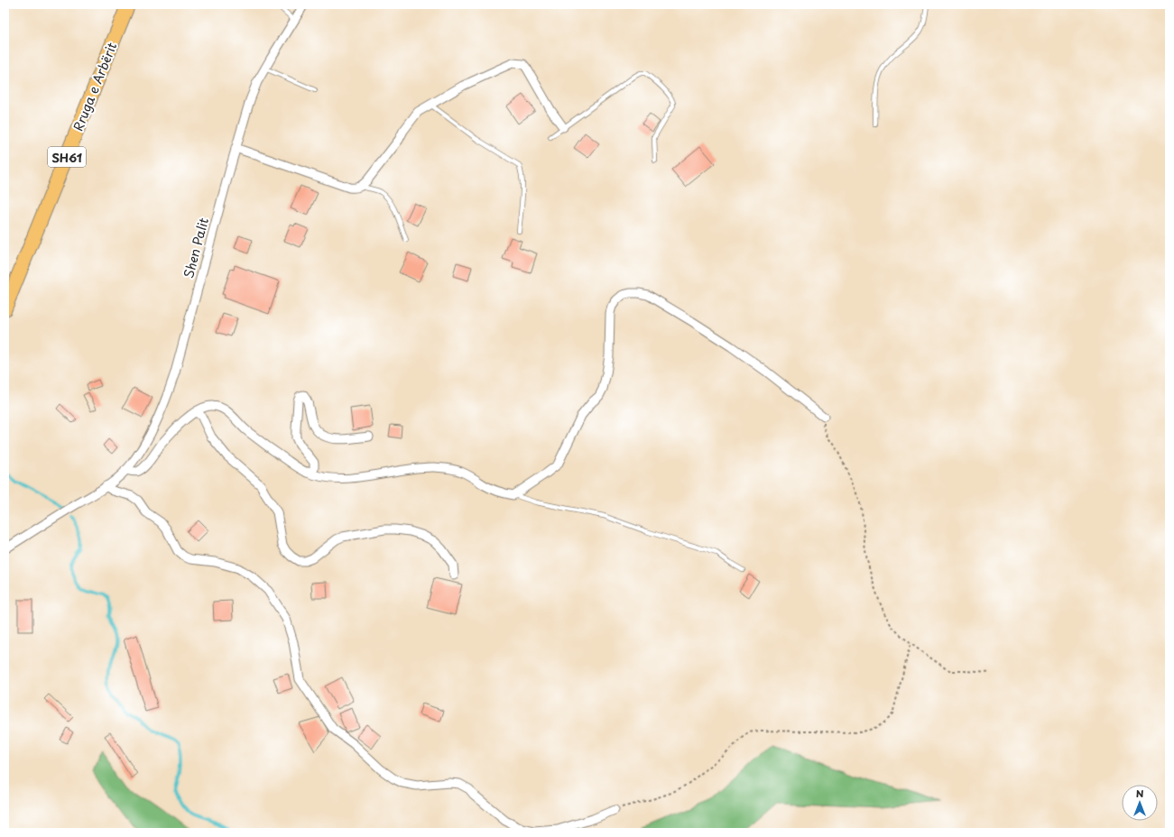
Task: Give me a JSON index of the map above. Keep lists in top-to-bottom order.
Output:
{
  "streets": {
    "main road": ["Rruga e Arbërit", "SH61"],
    "street": ["Shen Palit"]
  },
  "north": "top"
}
